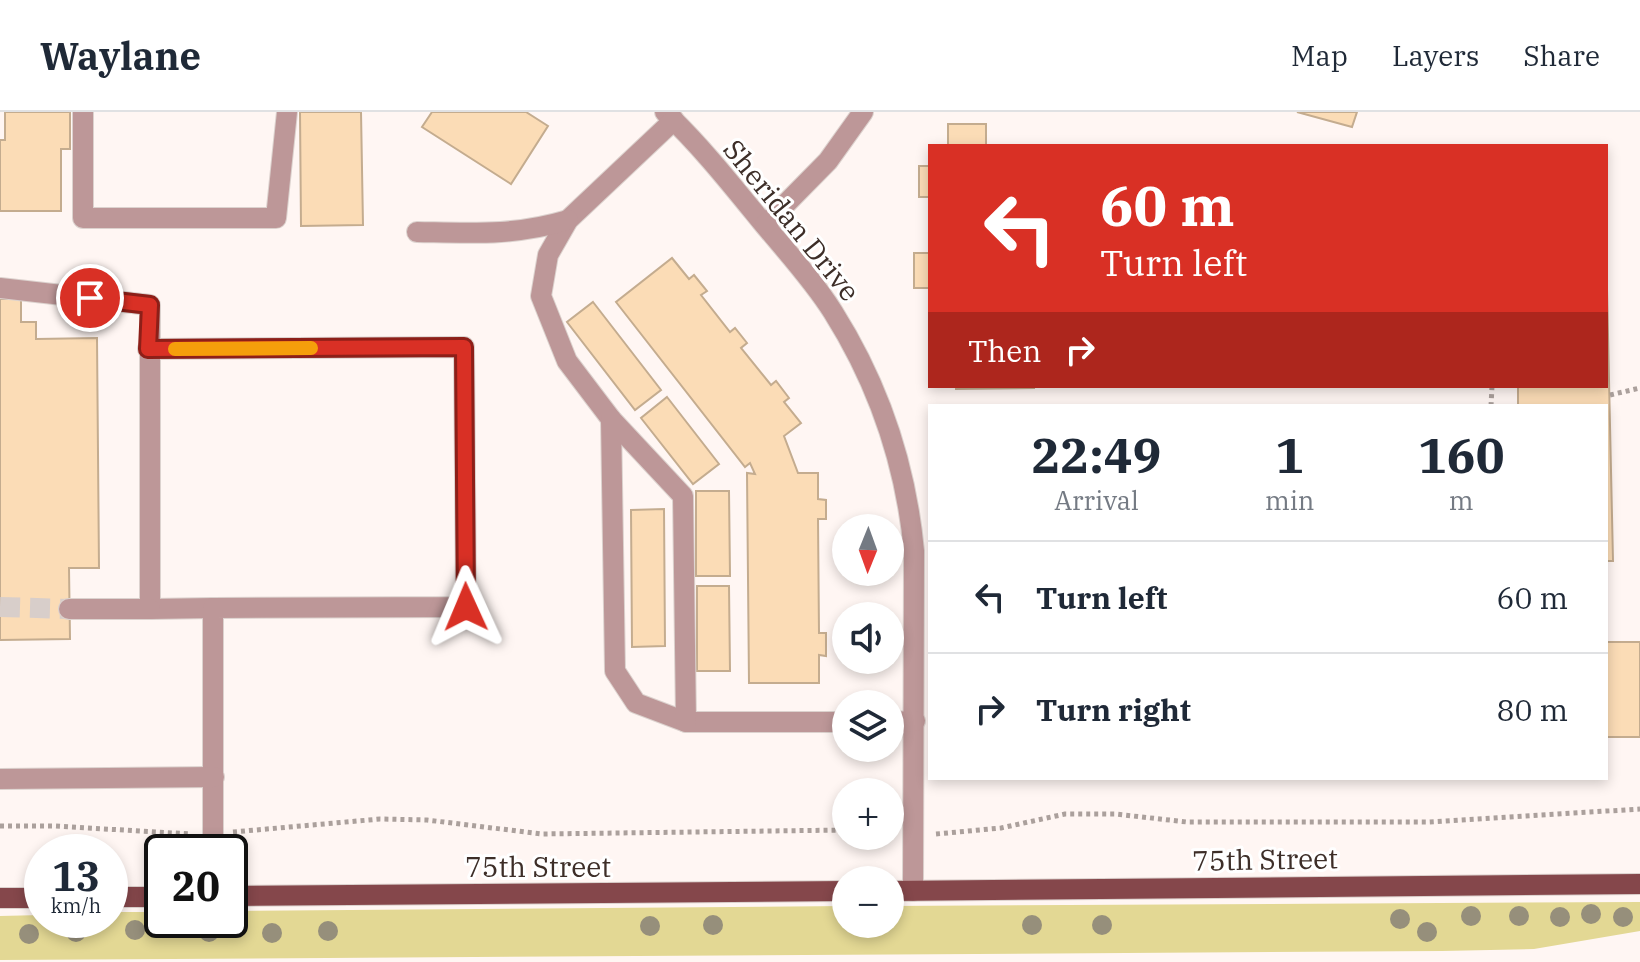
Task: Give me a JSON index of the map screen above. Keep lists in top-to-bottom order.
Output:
{
  "streets": {
    "main road": ["75th Street"],
    "street": ["Sheridan Drive"]
  },
  "crossings": [
    ["Sheridan Drive", "75th Street"]
  ],
  "north": "bottom",
  "page": {
    "header": "Waylane",
    "nav": ["Map", "Layers", "Share"],
    "turn": ["60 m", "Turn left"],
    "then": "Then",
    "eta": [
      "22:49",
      "Arrival",
      "1",
      "min",
      "160",
      "m"
    ],
    "map_buttons": ["+", "−"],
    "list": [
      {
        "name": "Turn left",
        "value": "60 m"
      },
      {
        "name": "Turn right",
        "value": "80 m"
      }
    ],
    "speed": "13 km/h",
    "limit": "20"
  }
}
